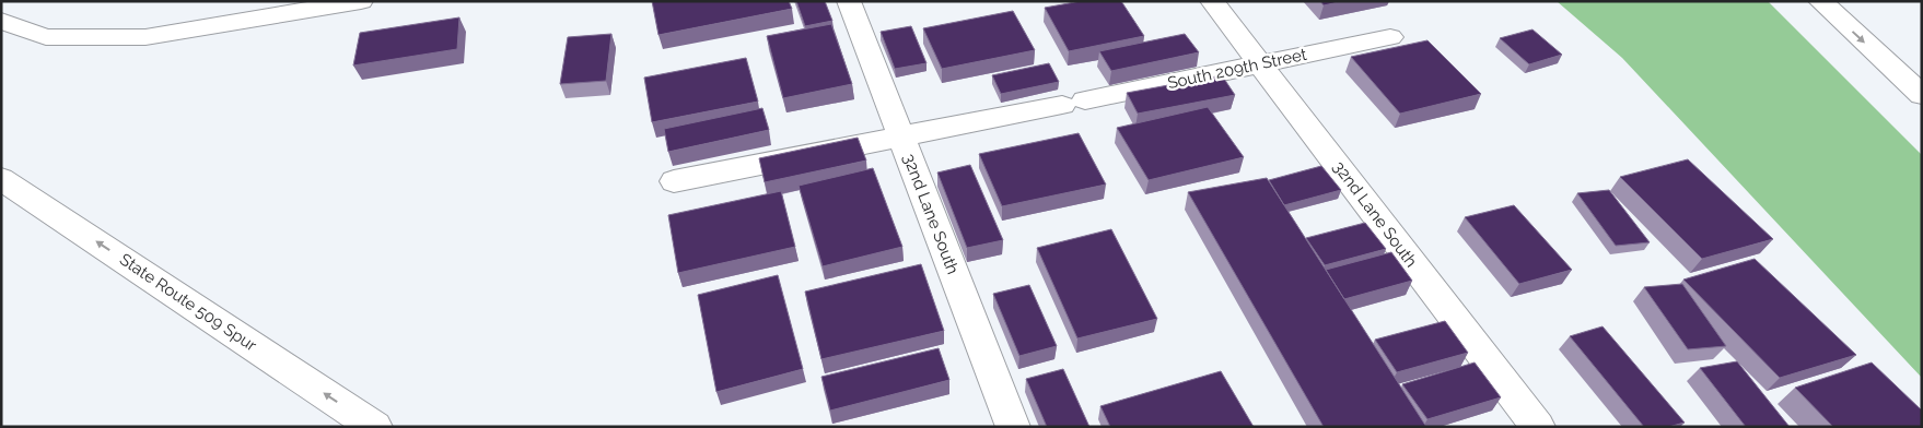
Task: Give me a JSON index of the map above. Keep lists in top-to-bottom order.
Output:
{
  "streets": {
    "main road": ["South 209th Street", "32nd Lane South", "State Route 509 Spur"]
  },
  "crossings": [
    ["South 209th Street", "32nd Lane South"]
  ],
  "one_way": ["State Route 509 Spur"]
}
